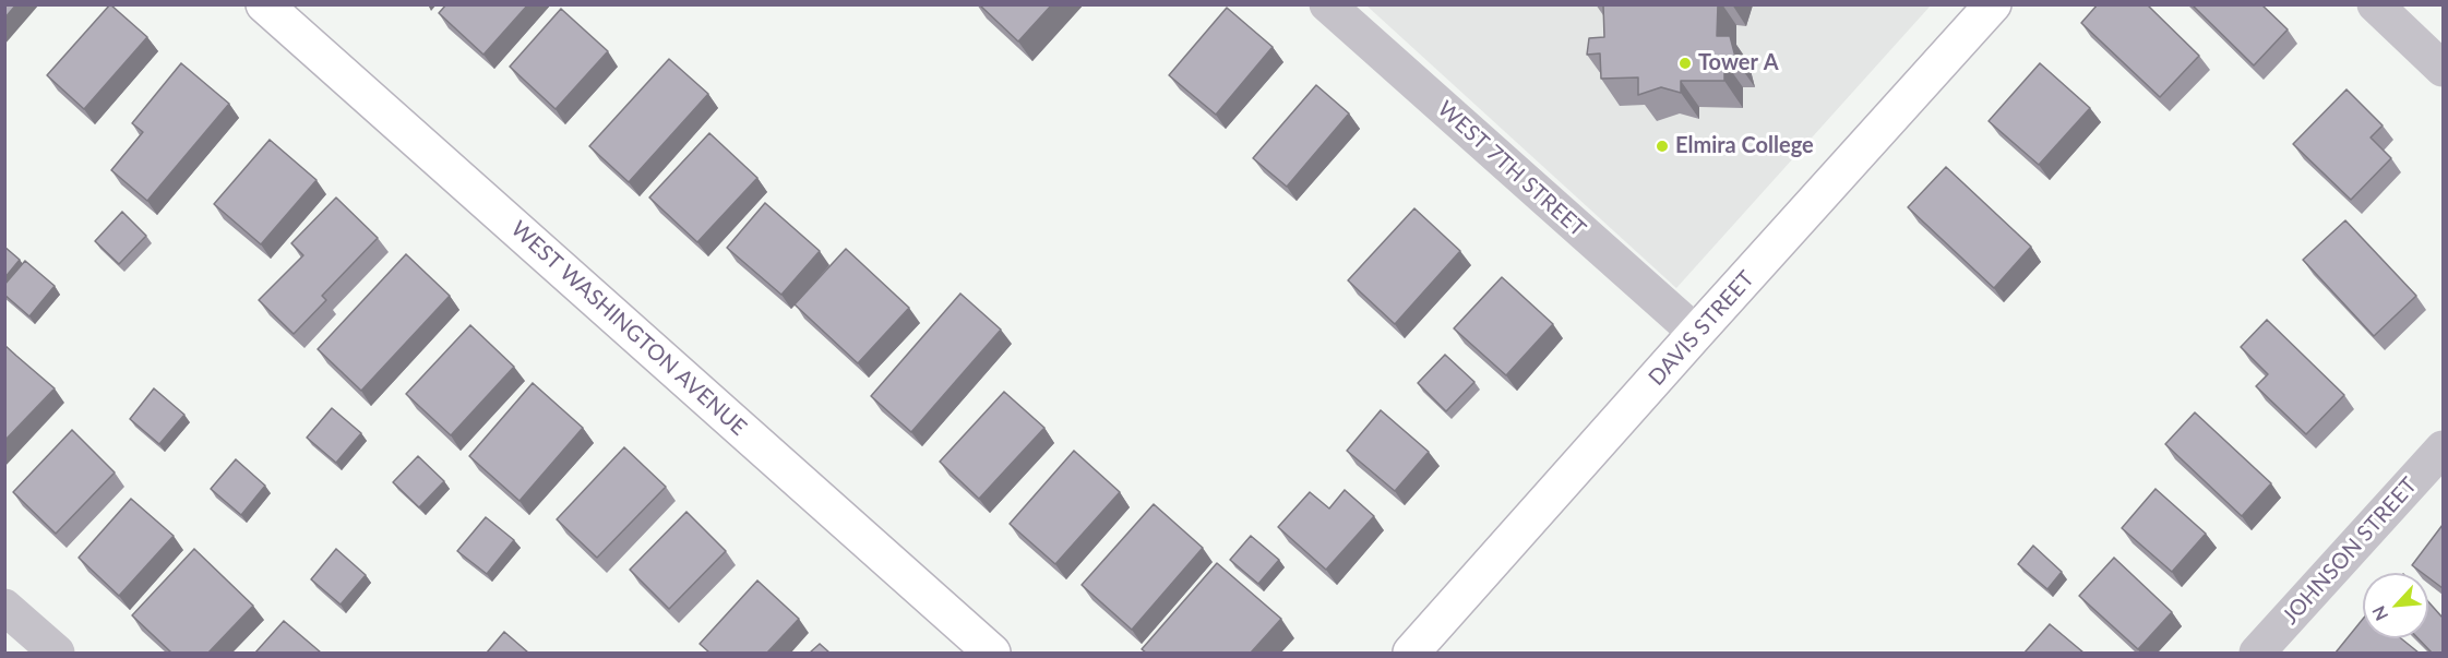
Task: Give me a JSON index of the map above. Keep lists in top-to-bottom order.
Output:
{
  "streets": {
    "street": [
      "WEST 7TH STREET",
      "WEST WASHINGTON AVENUE",
      "DAVIS STREET",
      "JOHNSON STREET"
    ]
  },
  "crossings": [
    ["WEST 7TH STREET", "DAVIS STREET"]
  ],
  "places": ["Tower A", "Elmira College"],
  "north": "bottom left"
}
